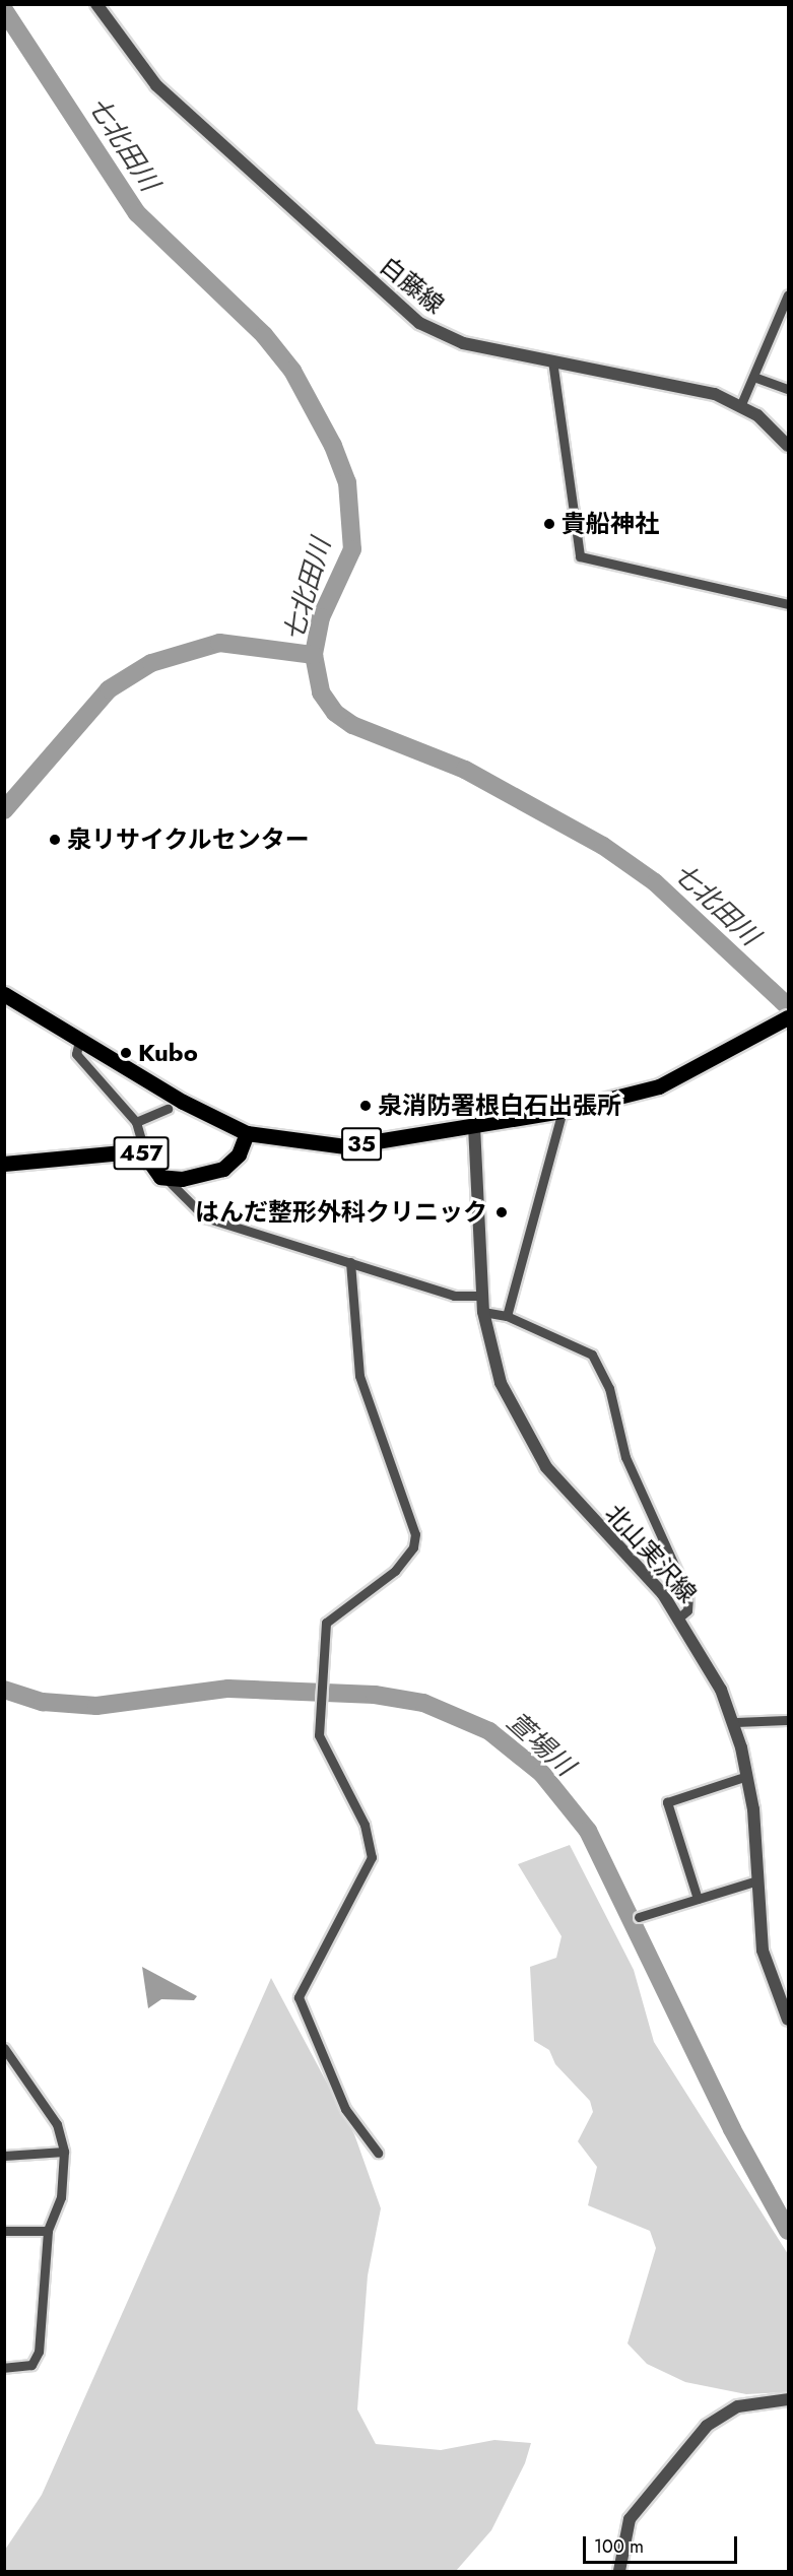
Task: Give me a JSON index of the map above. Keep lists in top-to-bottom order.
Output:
{
  "streets": {
    "main road": ["35", "457"],
    "street": ["白藤線", "北山実沢線"]
  },
  "crossings": [
    ["35", "457"],
    ["35", "北山実沢線"]
  ],
  "water": ["七北田川", "萱場川"],
  "places": [
    "貴船神社",
    "泉リサイクルセンター",
    "Kubo",
    "泉消防署根白石出張所",
    "はんだ整形外科クリニック"
  ],
  "scale_bar": "100 m"
}
